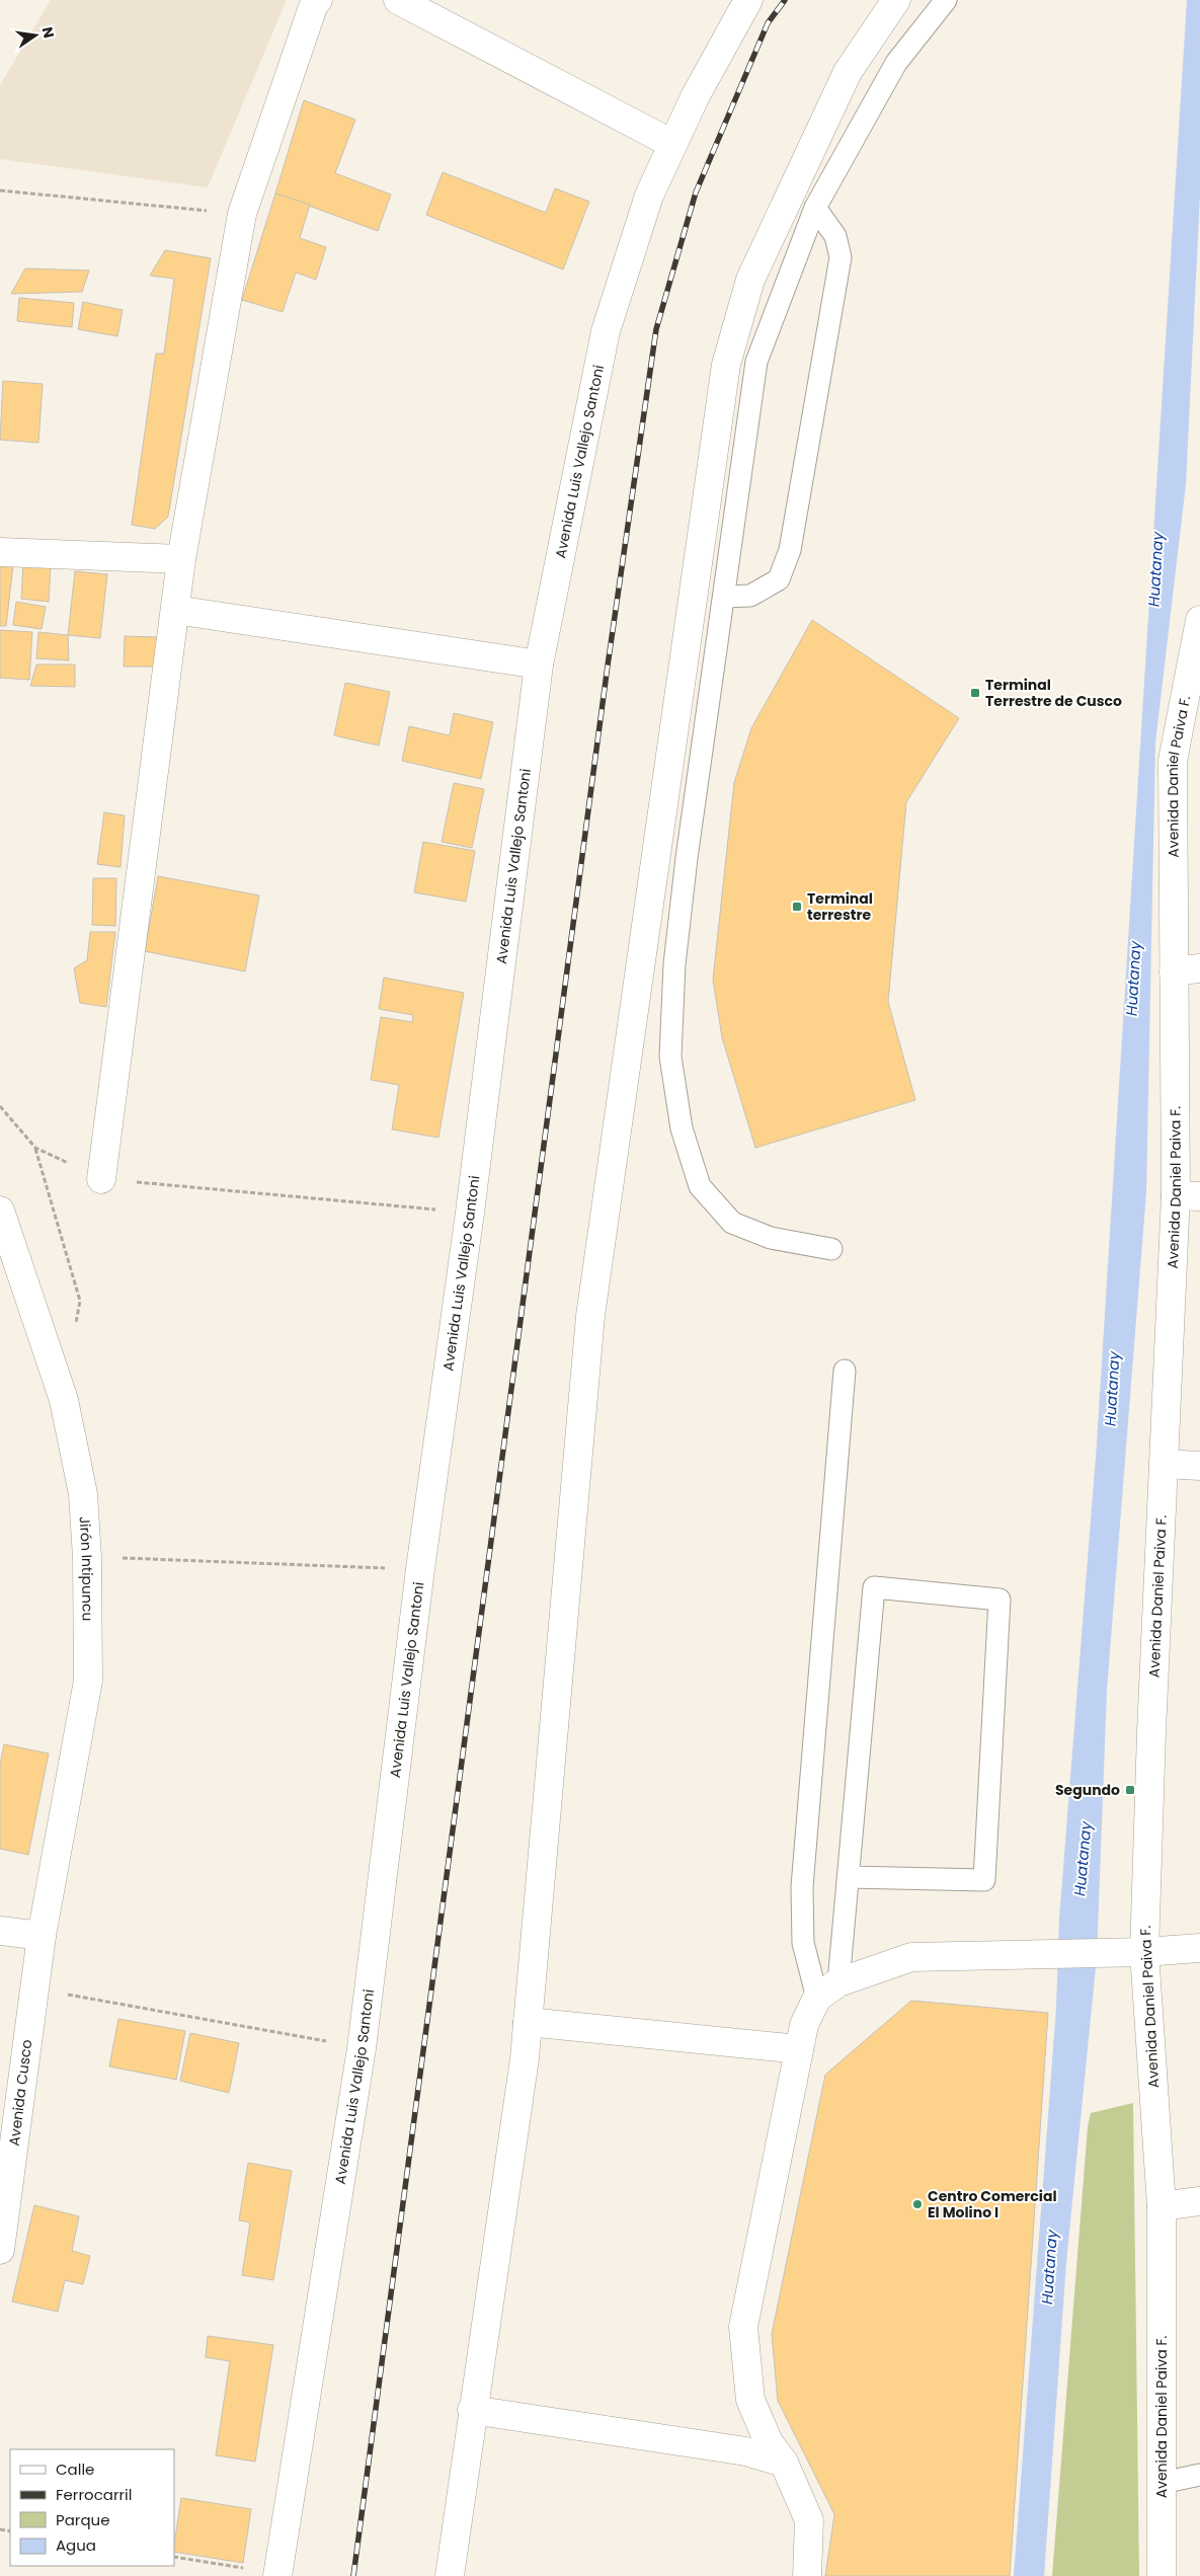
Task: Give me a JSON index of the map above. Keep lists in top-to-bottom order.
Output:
{
  "streets": {
    "street": [
      "Avenida Luis Vallejo Santoni",
      "Avenida Daniel Paiva F.",
      "Jirón Intipuncu",
      "Avenida Cusco"
    ]
  },
  "crossings": [
    ["Jirón Intipuncu", "Avenida Cusco"]
  ],
  "water": ["Huatanay"],
  "places": {
    "transit": ["Terminal Terrestre de Cusco", "Terminal terrestre", "Segundo"],
    "other": ["Centro Comercial El Molino I"]
  },
  "legend": [
    "Calle",
    "Ferrocarril",
    "Parque",
    "Agua"
  ],
  "north": "right"
}
